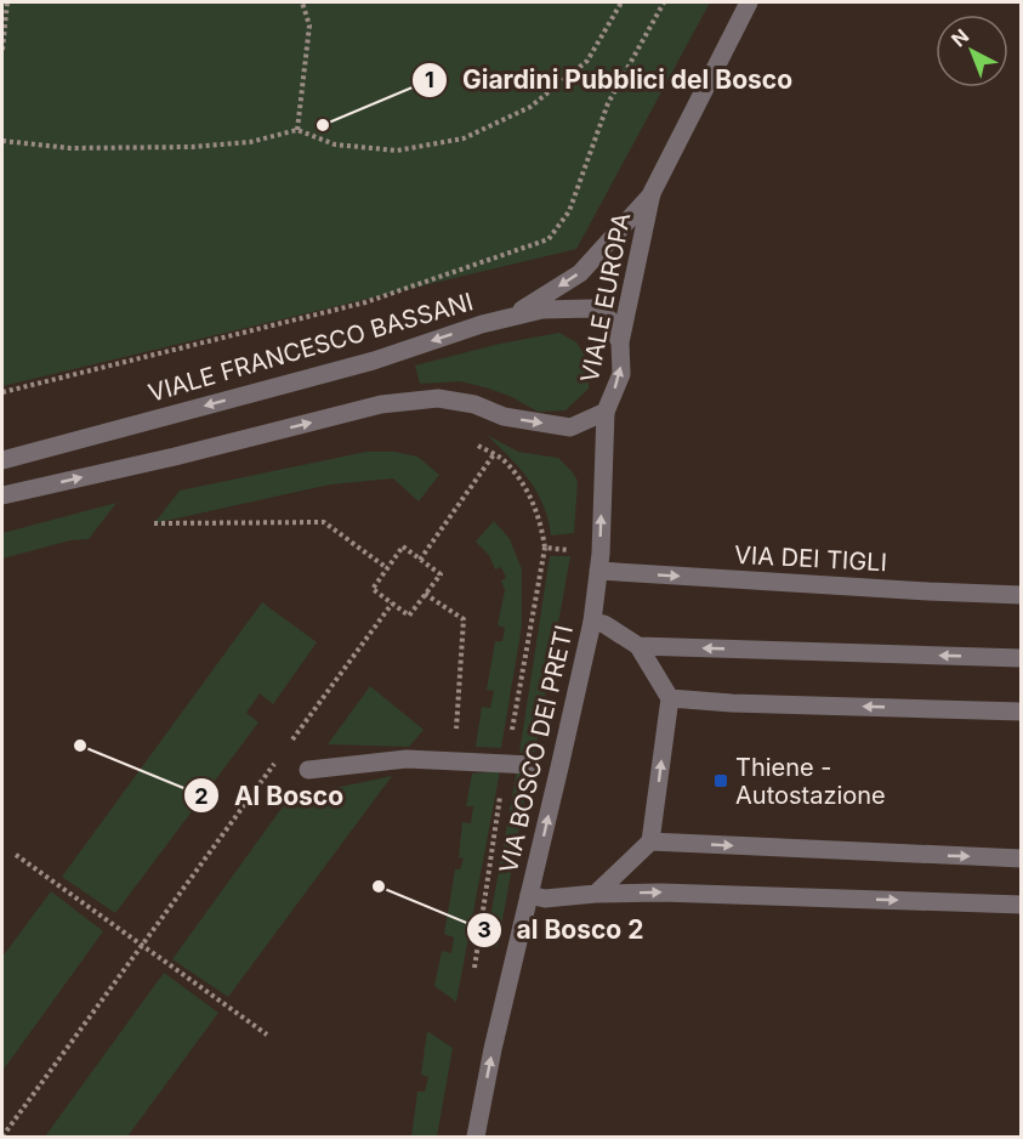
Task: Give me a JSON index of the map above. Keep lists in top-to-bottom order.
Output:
{
  "streets": {
    "street": [
      "VIALE EUROPA",
      "VIALE FRANCESCO BASSANI",
      "VIA DEI TIGLI",
      "VIA BOSCO DEI PRETI"
    ]
  },
  "crossings": [
    ["VIALE EUROPA", "VIALE FRANCESCO BASSANI"],
    ["VIALE EUROPA", "VIA BOSCO DEI PRETI"],
    ["VIA DEI TIGLI", "VIA BOSCO DEI PRETI"]
  ],
  "one_way": ["VIA BOSCO DEI PRETI"],
  "places": {
    "other": ["Giardini Pubblici del Bosco", "Al Bosco", "al Bosco 2"],
    "transit": ["Thiene - Autostazione"]
  },
  "north": "top left"
}
